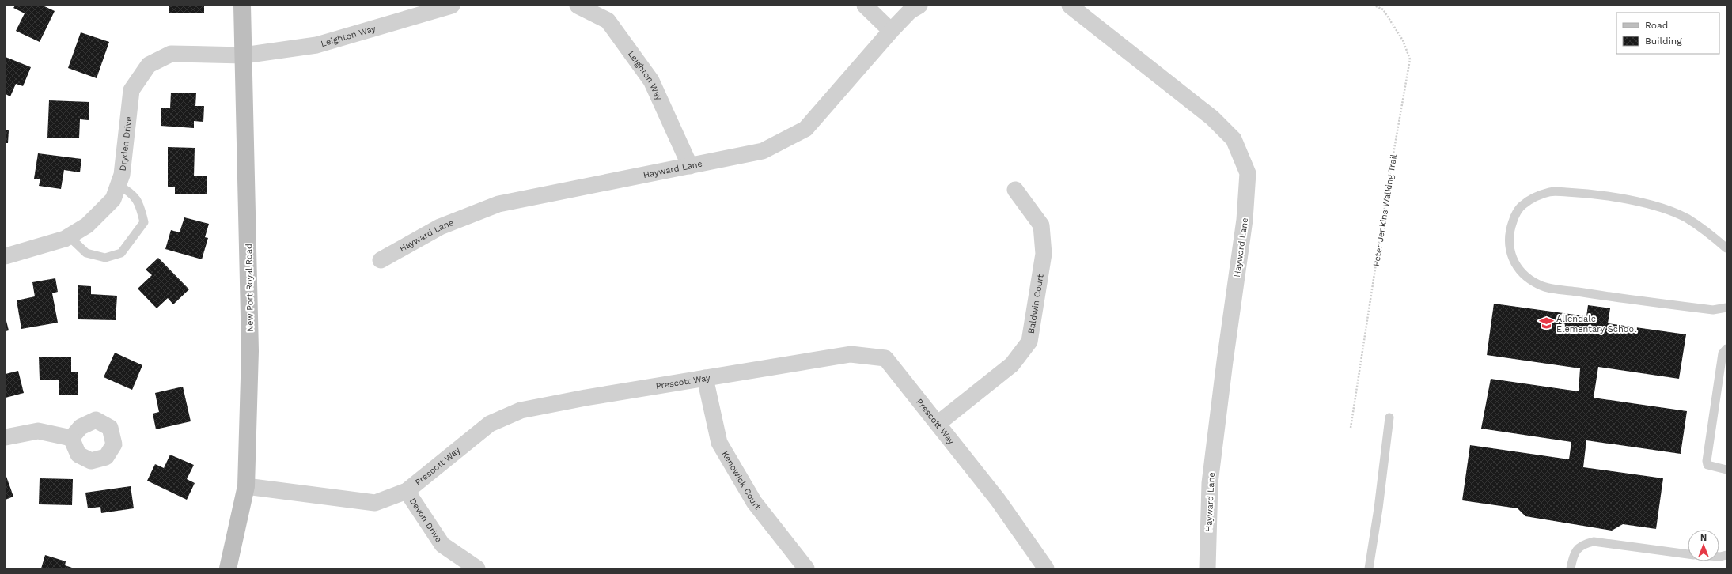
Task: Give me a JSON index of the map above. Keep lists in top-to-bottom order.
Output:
{
  "streets": {
    "street": [
      "Leighton Way",
      "Dryden Drive",
      "Hayward Lane",
      "New Port Royal Road",
      "Baldwin Court",
      "Prescott Way",
      "Kenowick Court",
      "Devon Drive"
    ],
    "path": ["Peter Jenkins Walking Trail"]
  },
  "crossings": [
    ["Leighton Way", "Dryden Drive"],
    ["Leighton Way", "Hayward Lane"],
    ["Leighton Way", "New Port Royal Road"],
    ["Dryden Drive", "New Port Royal Road"],
    ["New Port Royal Road", "Prescott Way"],
    ["Baldwin Court", "Prescott Way"],
    ["Prescott Way", "Kenowick Court"],
    ["Prescott Way", "Devon Drive"]
  ],
  "places": {
    "school or university": ["Allendale Elementary School"]
  },
  "legend": ["Road", "Building"],
  "north": "top"
}
